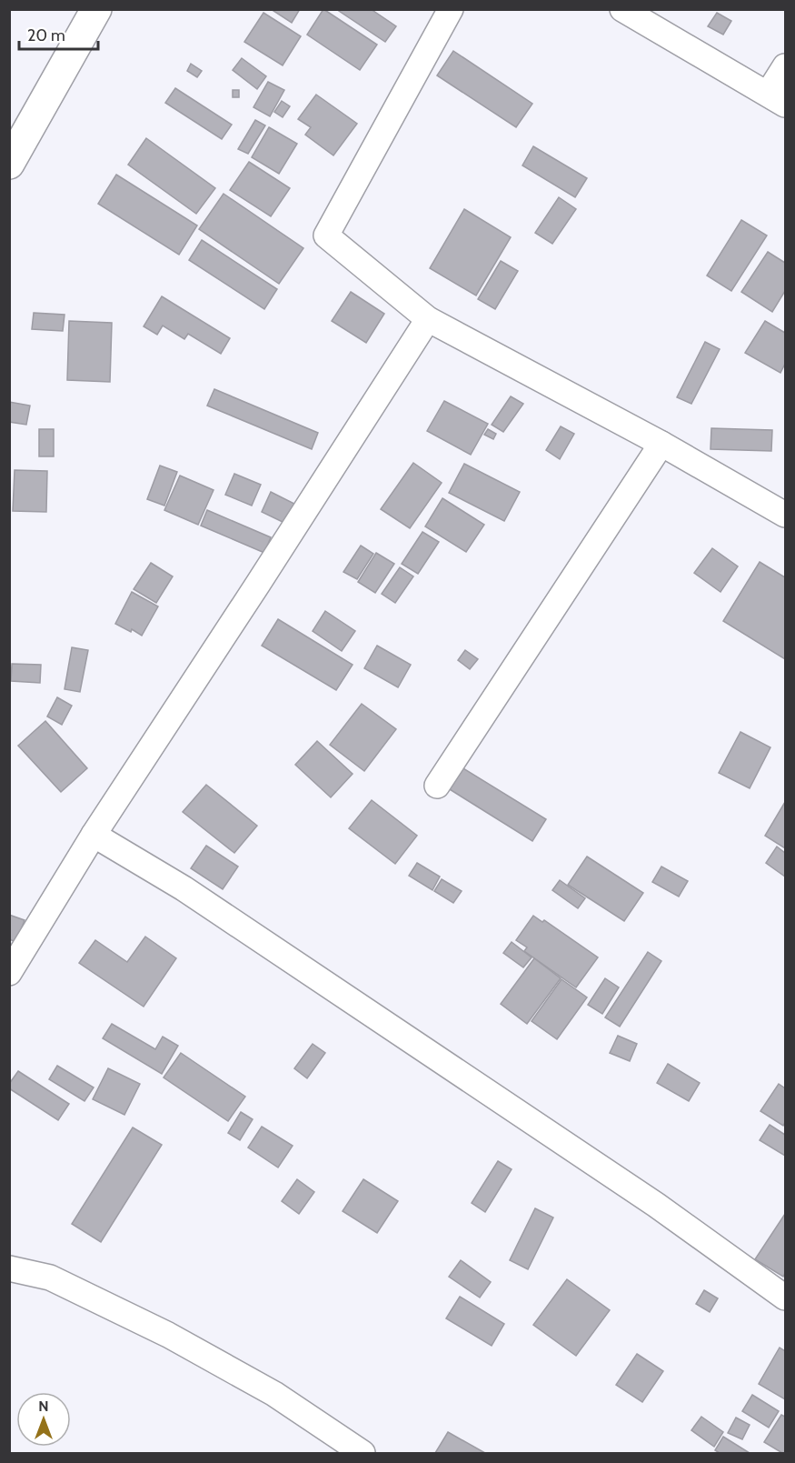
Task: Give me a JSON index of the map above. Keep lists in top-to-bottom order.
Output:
{
  "scale_bar": "20 m",
  "north": "top"
}
